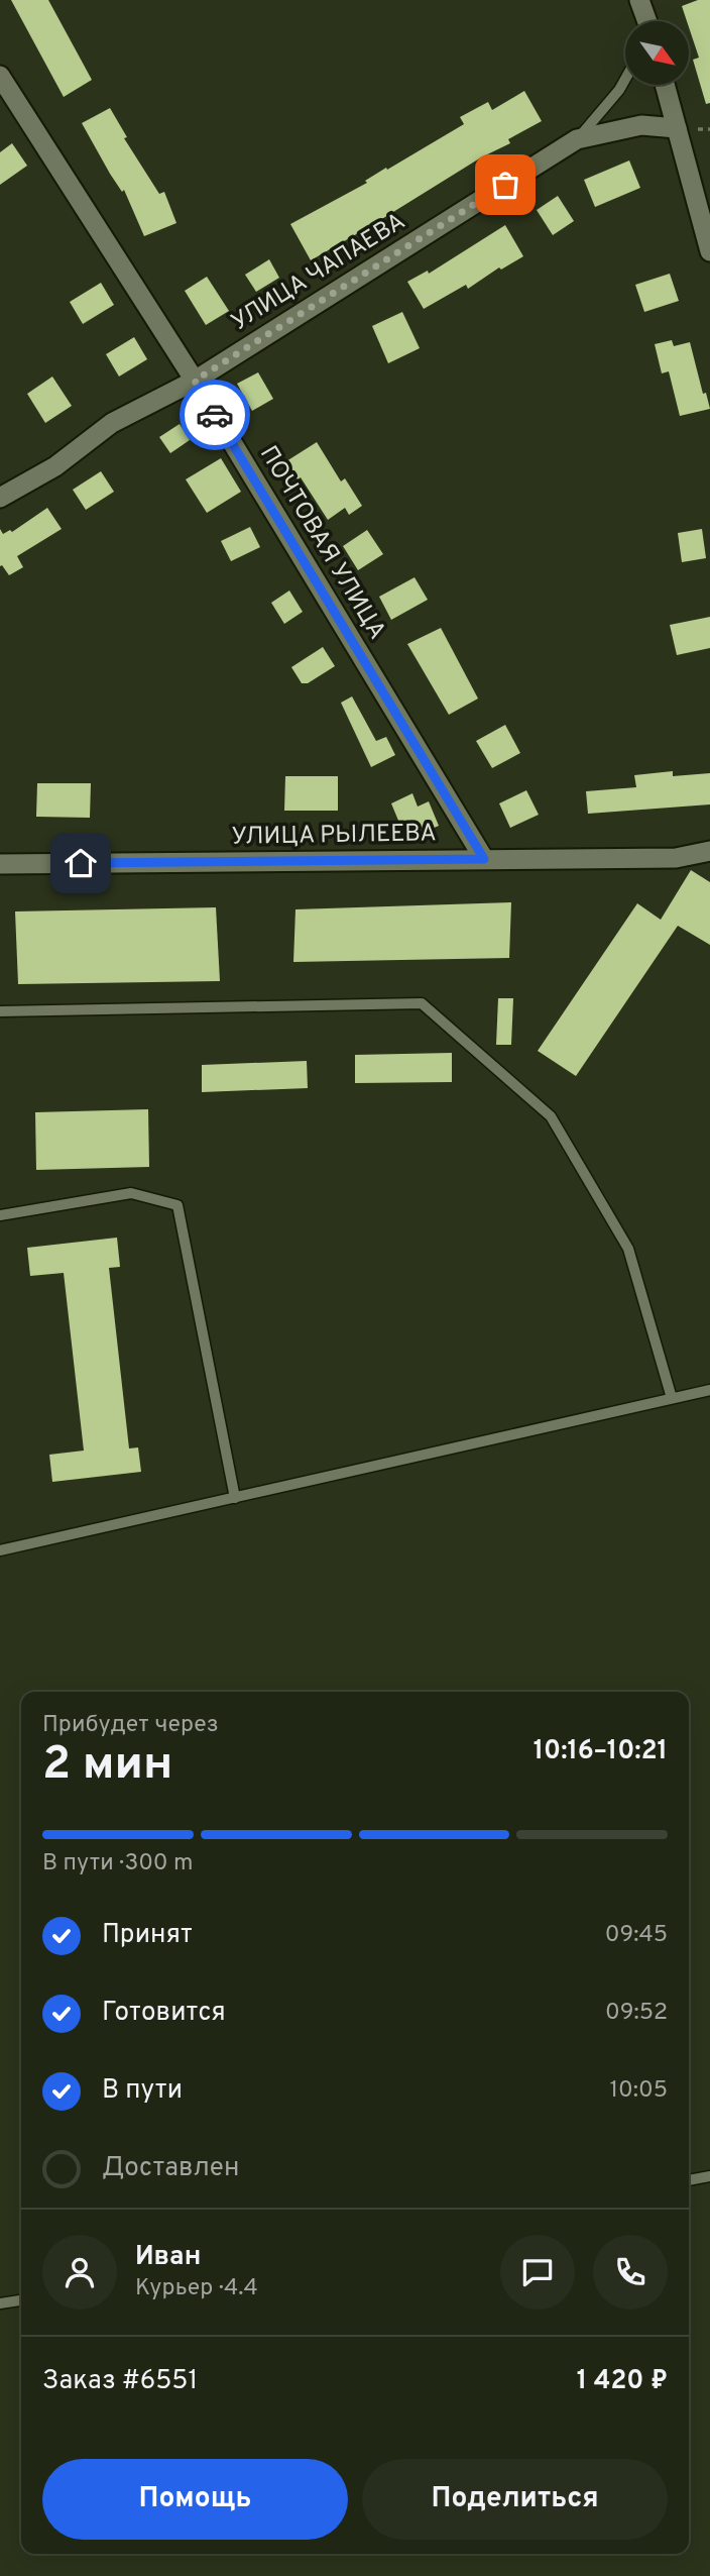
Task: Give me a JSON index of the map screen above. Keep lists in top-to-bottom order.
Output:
{
  "streets": {
    "street": ["УЛИЦА ЧАПАЕВА", "ПОЧТОВАЯ УЛИЦА", "УЛИЦА РЫЛЕЕВА"]
  },
  "crossings": [
    ["УЛИЦА ЧАПАЕВА", "ПОЧТОВАЯ УЛИЦА"],
    ["ПОЧТОВАЯ УЛИЦА", "УЛИЦА РЫЛЕЕВА"]
  ],
  "north": "bottom right",
  "page": {
    "heading": ["2 мин", "Прибудет через", "10:16–10:21"],
    "panel": [
      "Иван",
      "Курьер · 4.4",
      "Заказ #6551",
      "1 420 ₽"
    ],
    "bar": "В пути · 300 m",
    "list": [
      ["Принят", "09:45"],
      ["Готовится", "09:52"],
      ["В пути", "10:05"],
      "Доставлен"
    ],
    "buttons": ["Помощь", "Поделиться"]
  }
}
